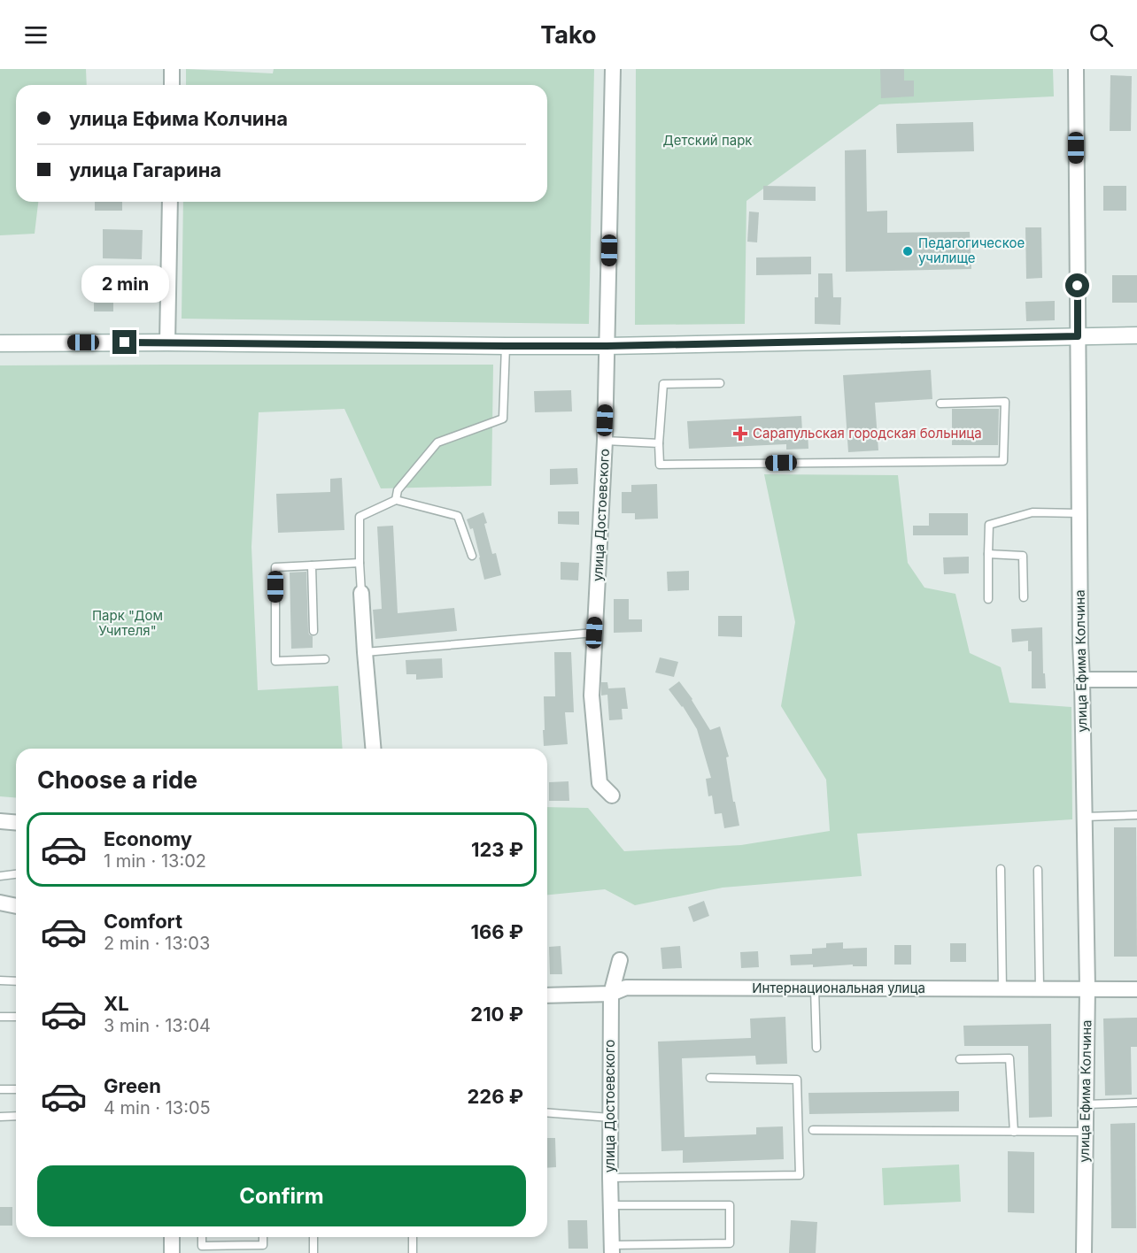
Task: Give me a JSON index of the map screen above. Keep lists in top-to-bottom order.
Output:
{
  "streets": {
    "street": ["улица Достоевского", "улица Ефима Колчина", "Интернациональная улица"]
  },
  "crossings": [
    ["улица Достоевского", "Интернациональная улица"],
    ["улица Ефима Колчина", "Интернациональная улица"]
  ],
  "parks": ["Детский парк", "Парк \"Дом Учителя\""],
  "places": {
    "other": ["Педагогическое училище"],
    "health": ["Сарапульская городская больница"]
  },
  "page": {
    "header": "Tako",
    "banner": ["улица Ефима Колчина", "улица Гагарина"],
    "bubble": "2 min",
    "heading": "Choose a ride",
    "list": [
      {
        "name": "Economy",
        "note": "1 min · 13:02",
        "value": "123 ₽"
      },
      {
        "name": "Comfort",
        "note": "2 min · 13:03",
        "value": "166 ₽"
      },
      {
        "name": "XL",
        "note": "3 min · 13:04",
        "value": "210 ₽"
      },
      {
        "name": "Green",
        "note": "4 min · 13:05",
        "value": "226 ₽"
      }
    ],
    "buttons": "Confirm"
  }
}
